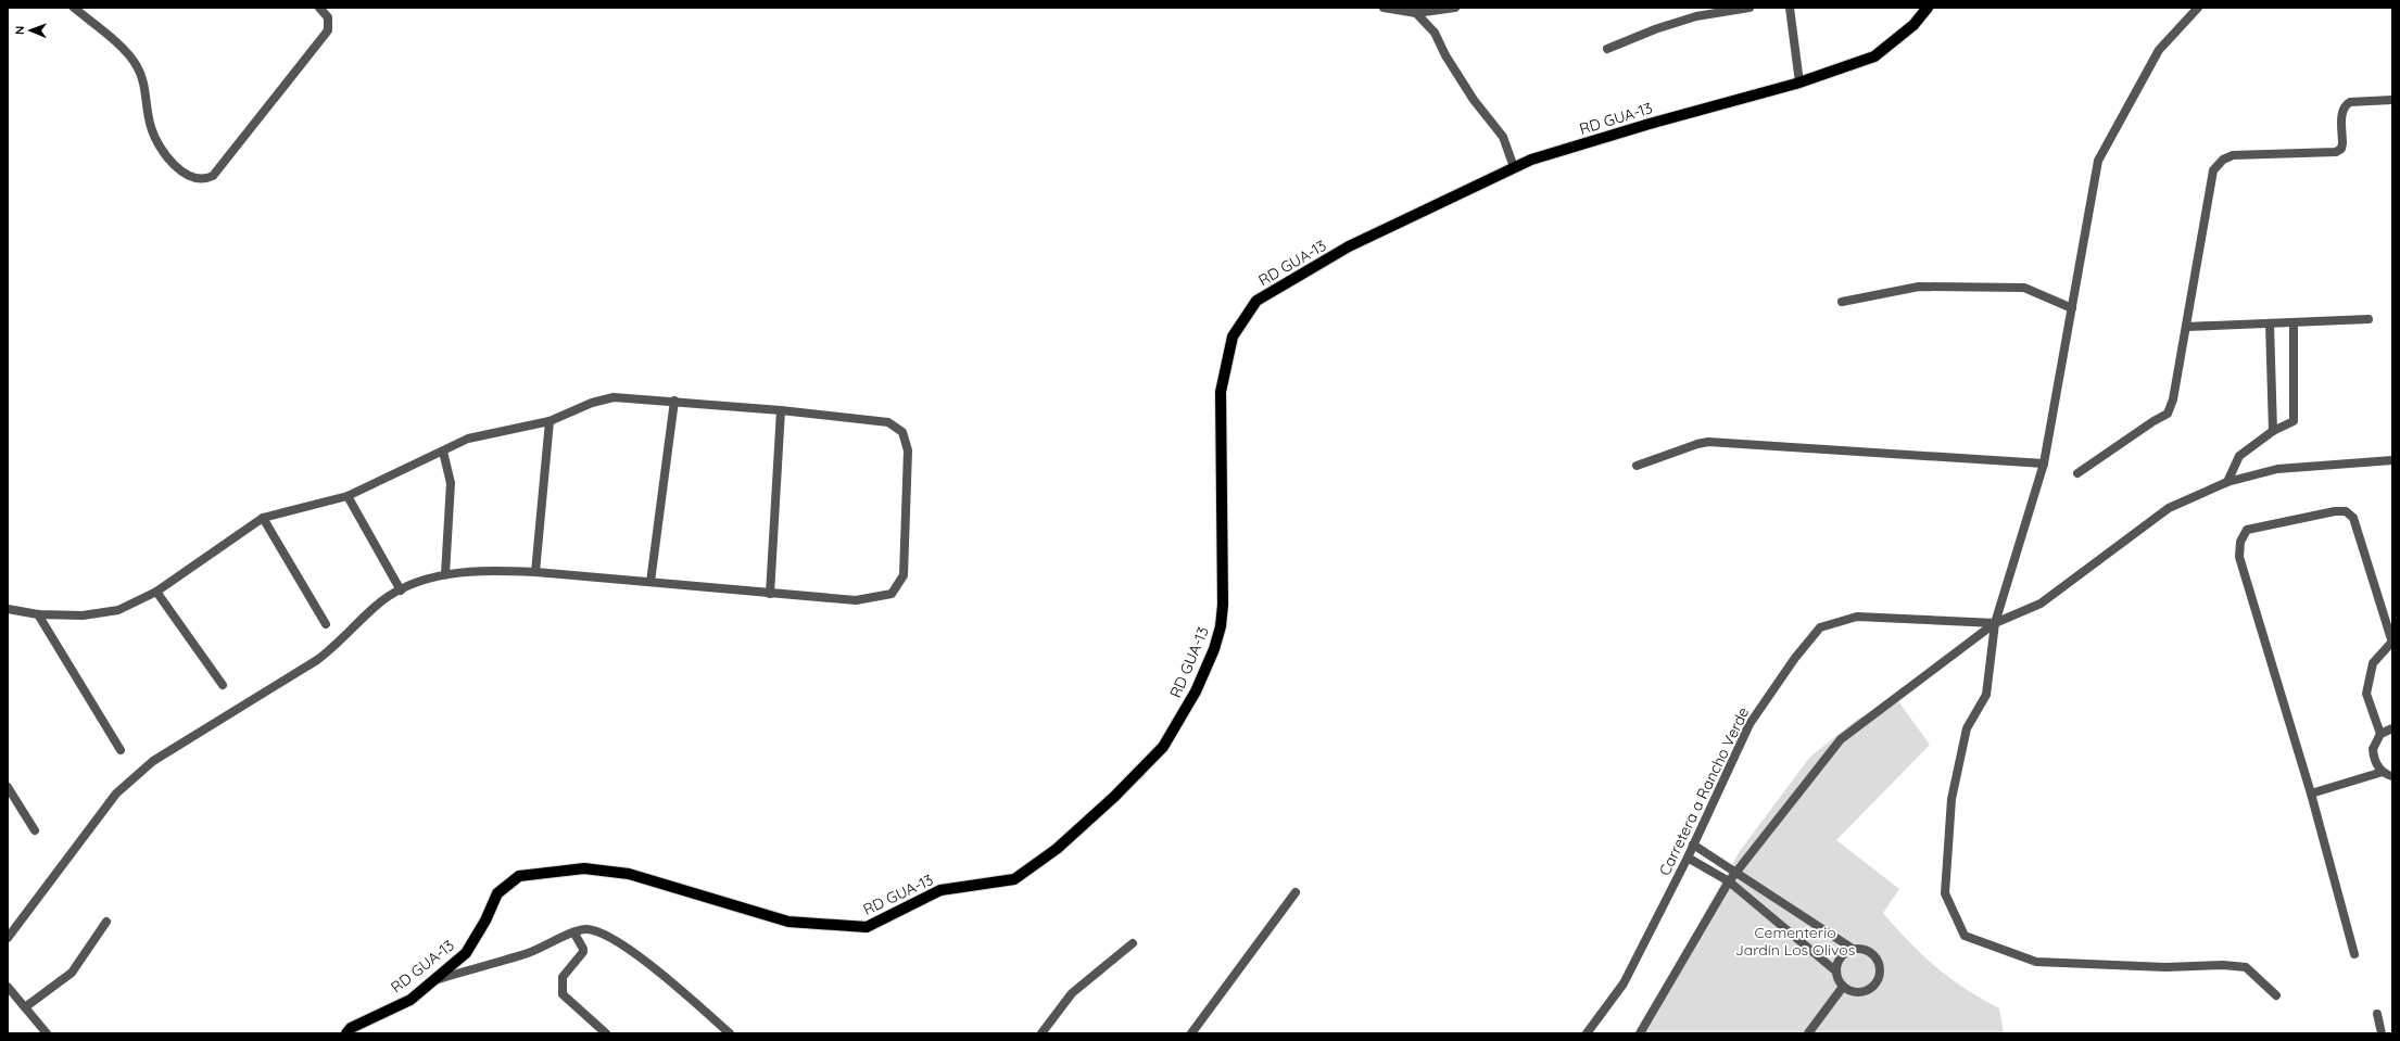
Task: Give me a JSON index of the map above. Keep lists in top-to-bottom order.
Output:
{
  "streets": {
    "main road": ["RD GUA-13"],
    "street": ["Carretera a Rancho Verde"]
  },
  "parks": ["Cementerio Jardín Los Olivos"],
  "north": "left"
}
